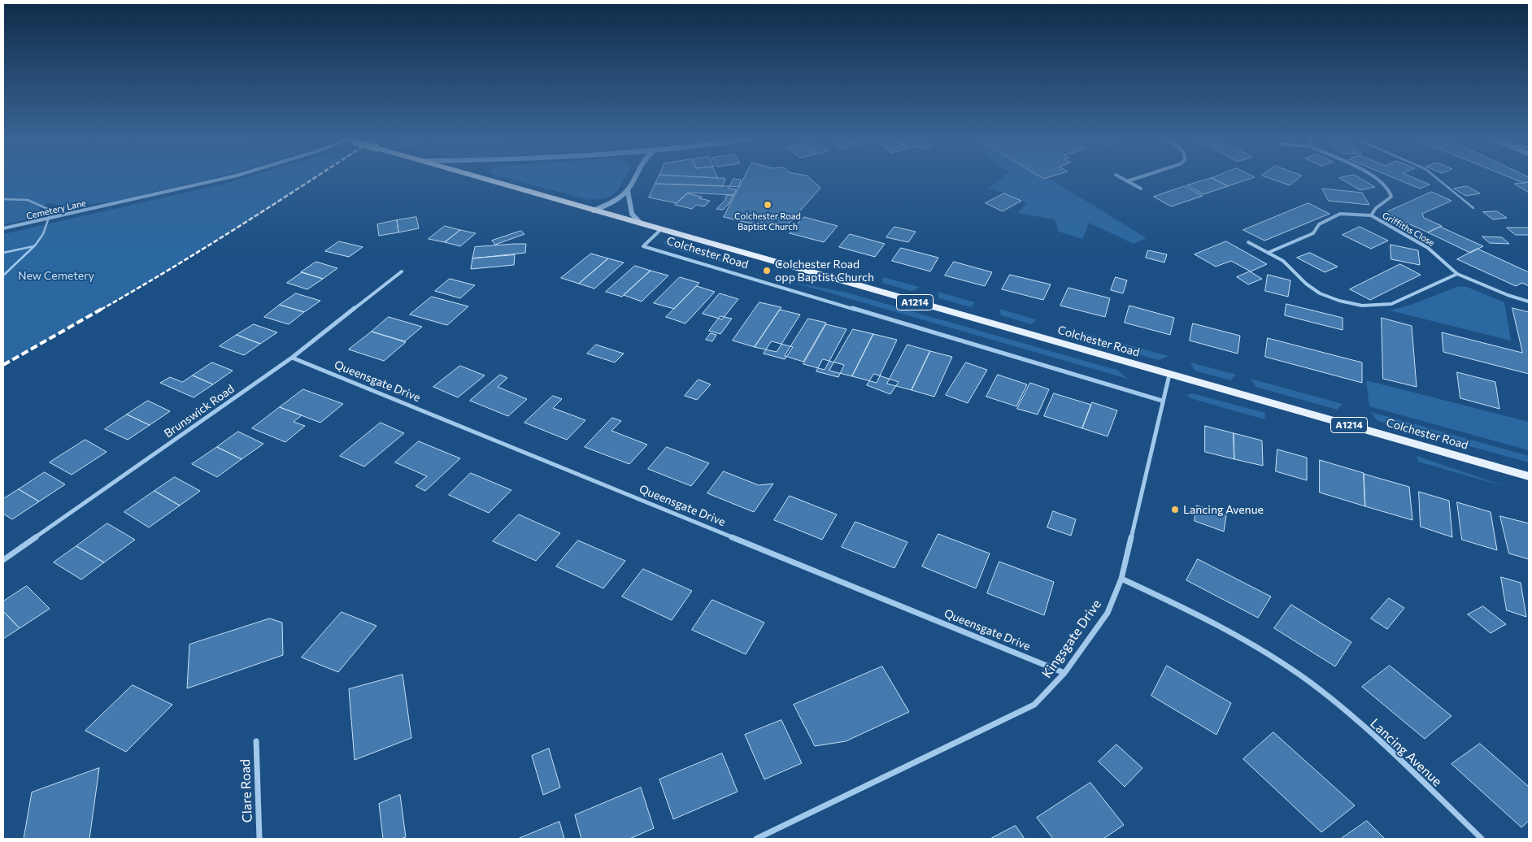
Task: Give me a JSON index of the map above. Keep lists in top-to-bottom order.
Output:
{
  "streets": {
    "main road": ["Colchester Road", "A1214"],
    "street": [
      "Cemetery Lane",
      "Griffiths Close",
      "Queensgate Drive",
      "Brunswick Road",
      "Kingsgate Drive",
      "Lancing Avenue",
      "Clare Road"
    ]
  },
  "crossings": [
    ["Colchester Road", "Kingsgate Drive"],
    ["Queensgate Drive", "Brunswick Road"],
    ["Queensgate Drive", "Kingsgate Drive"],
    ["Kingsgate Drive", "Lancing Avenue"]
  ],
  "parks": ["New Cemetery"],
  "places": ["Colchester Road Baptist Church", "Colchester Road opp Baptist Church", "Lancing Avenue"]
}
